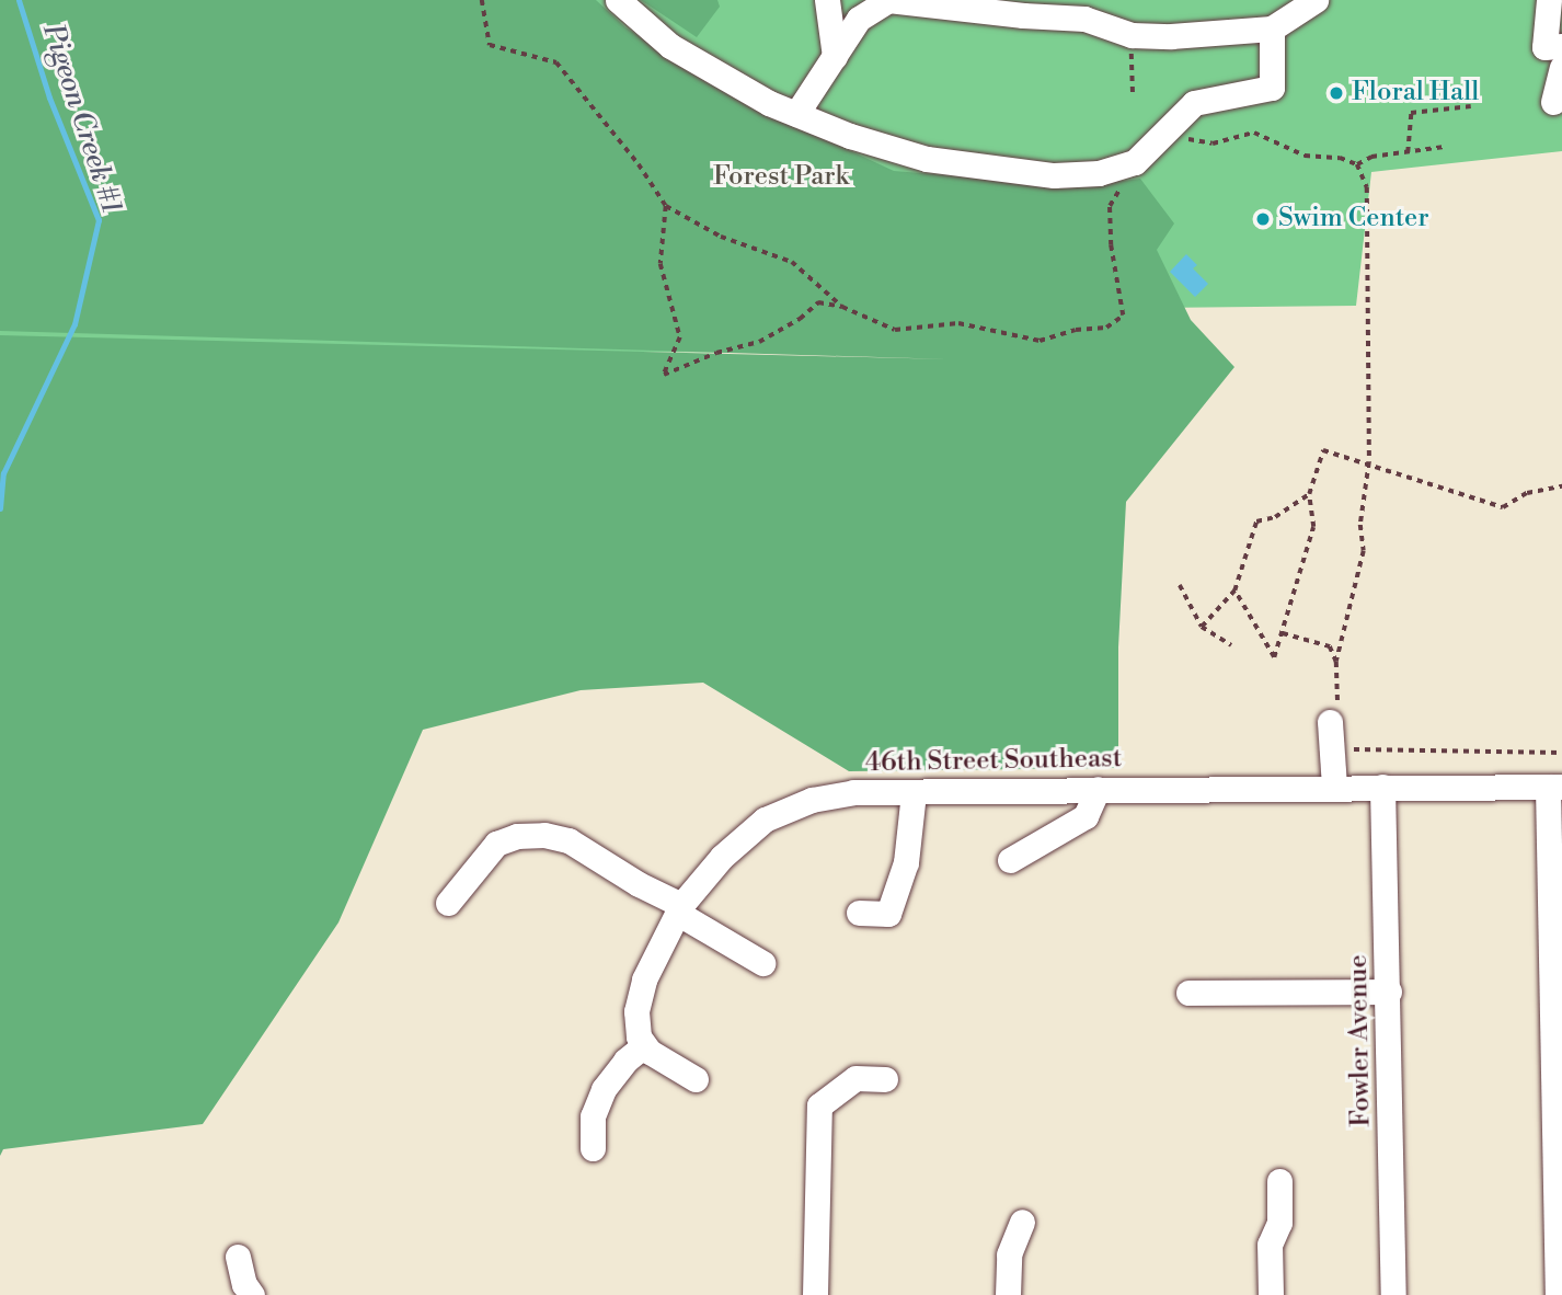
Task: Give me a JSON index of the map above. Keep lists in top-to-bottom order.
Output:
{
  "streets": {
    "street": ["46th Street Southeast", "Fowler Avenue"]
  },
  "crossings": [
    ["46th Street Southeast", "Fowler Avenue"]
  ],
  "water": ["Pigeon Creek #1"],
  "parks": ["Forest Park"],
  "places": ["Floral Hall", "Swim Center"]
}
